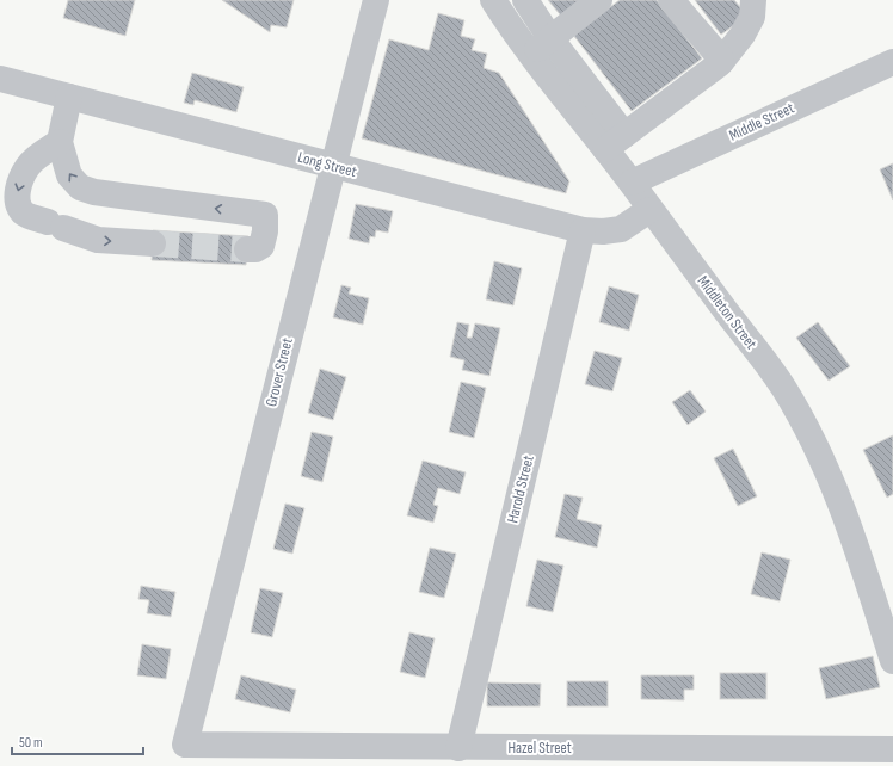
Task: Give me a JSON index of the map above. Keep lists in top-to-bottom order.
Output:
{
  "streets": {
    "street": [
      "Middle Street",
      "Long Street",
      "Middleton Street",
      "Grover Street",
      "Harold Street",
      "Hazel Street"
    ]
  },
  "crossings": [
    ["Middle Street", "Middleton Street"],
    ["Long Street", "Middleton Street"],
    ["Long Street", "Grover Street"],
    ["Long Street", "Harold Street"],
    ["Grover Street", "Hazel Street"],
    ["Harold Street", "Hazel Street"]
  ],
  "scale_bar": "50 m"
}
